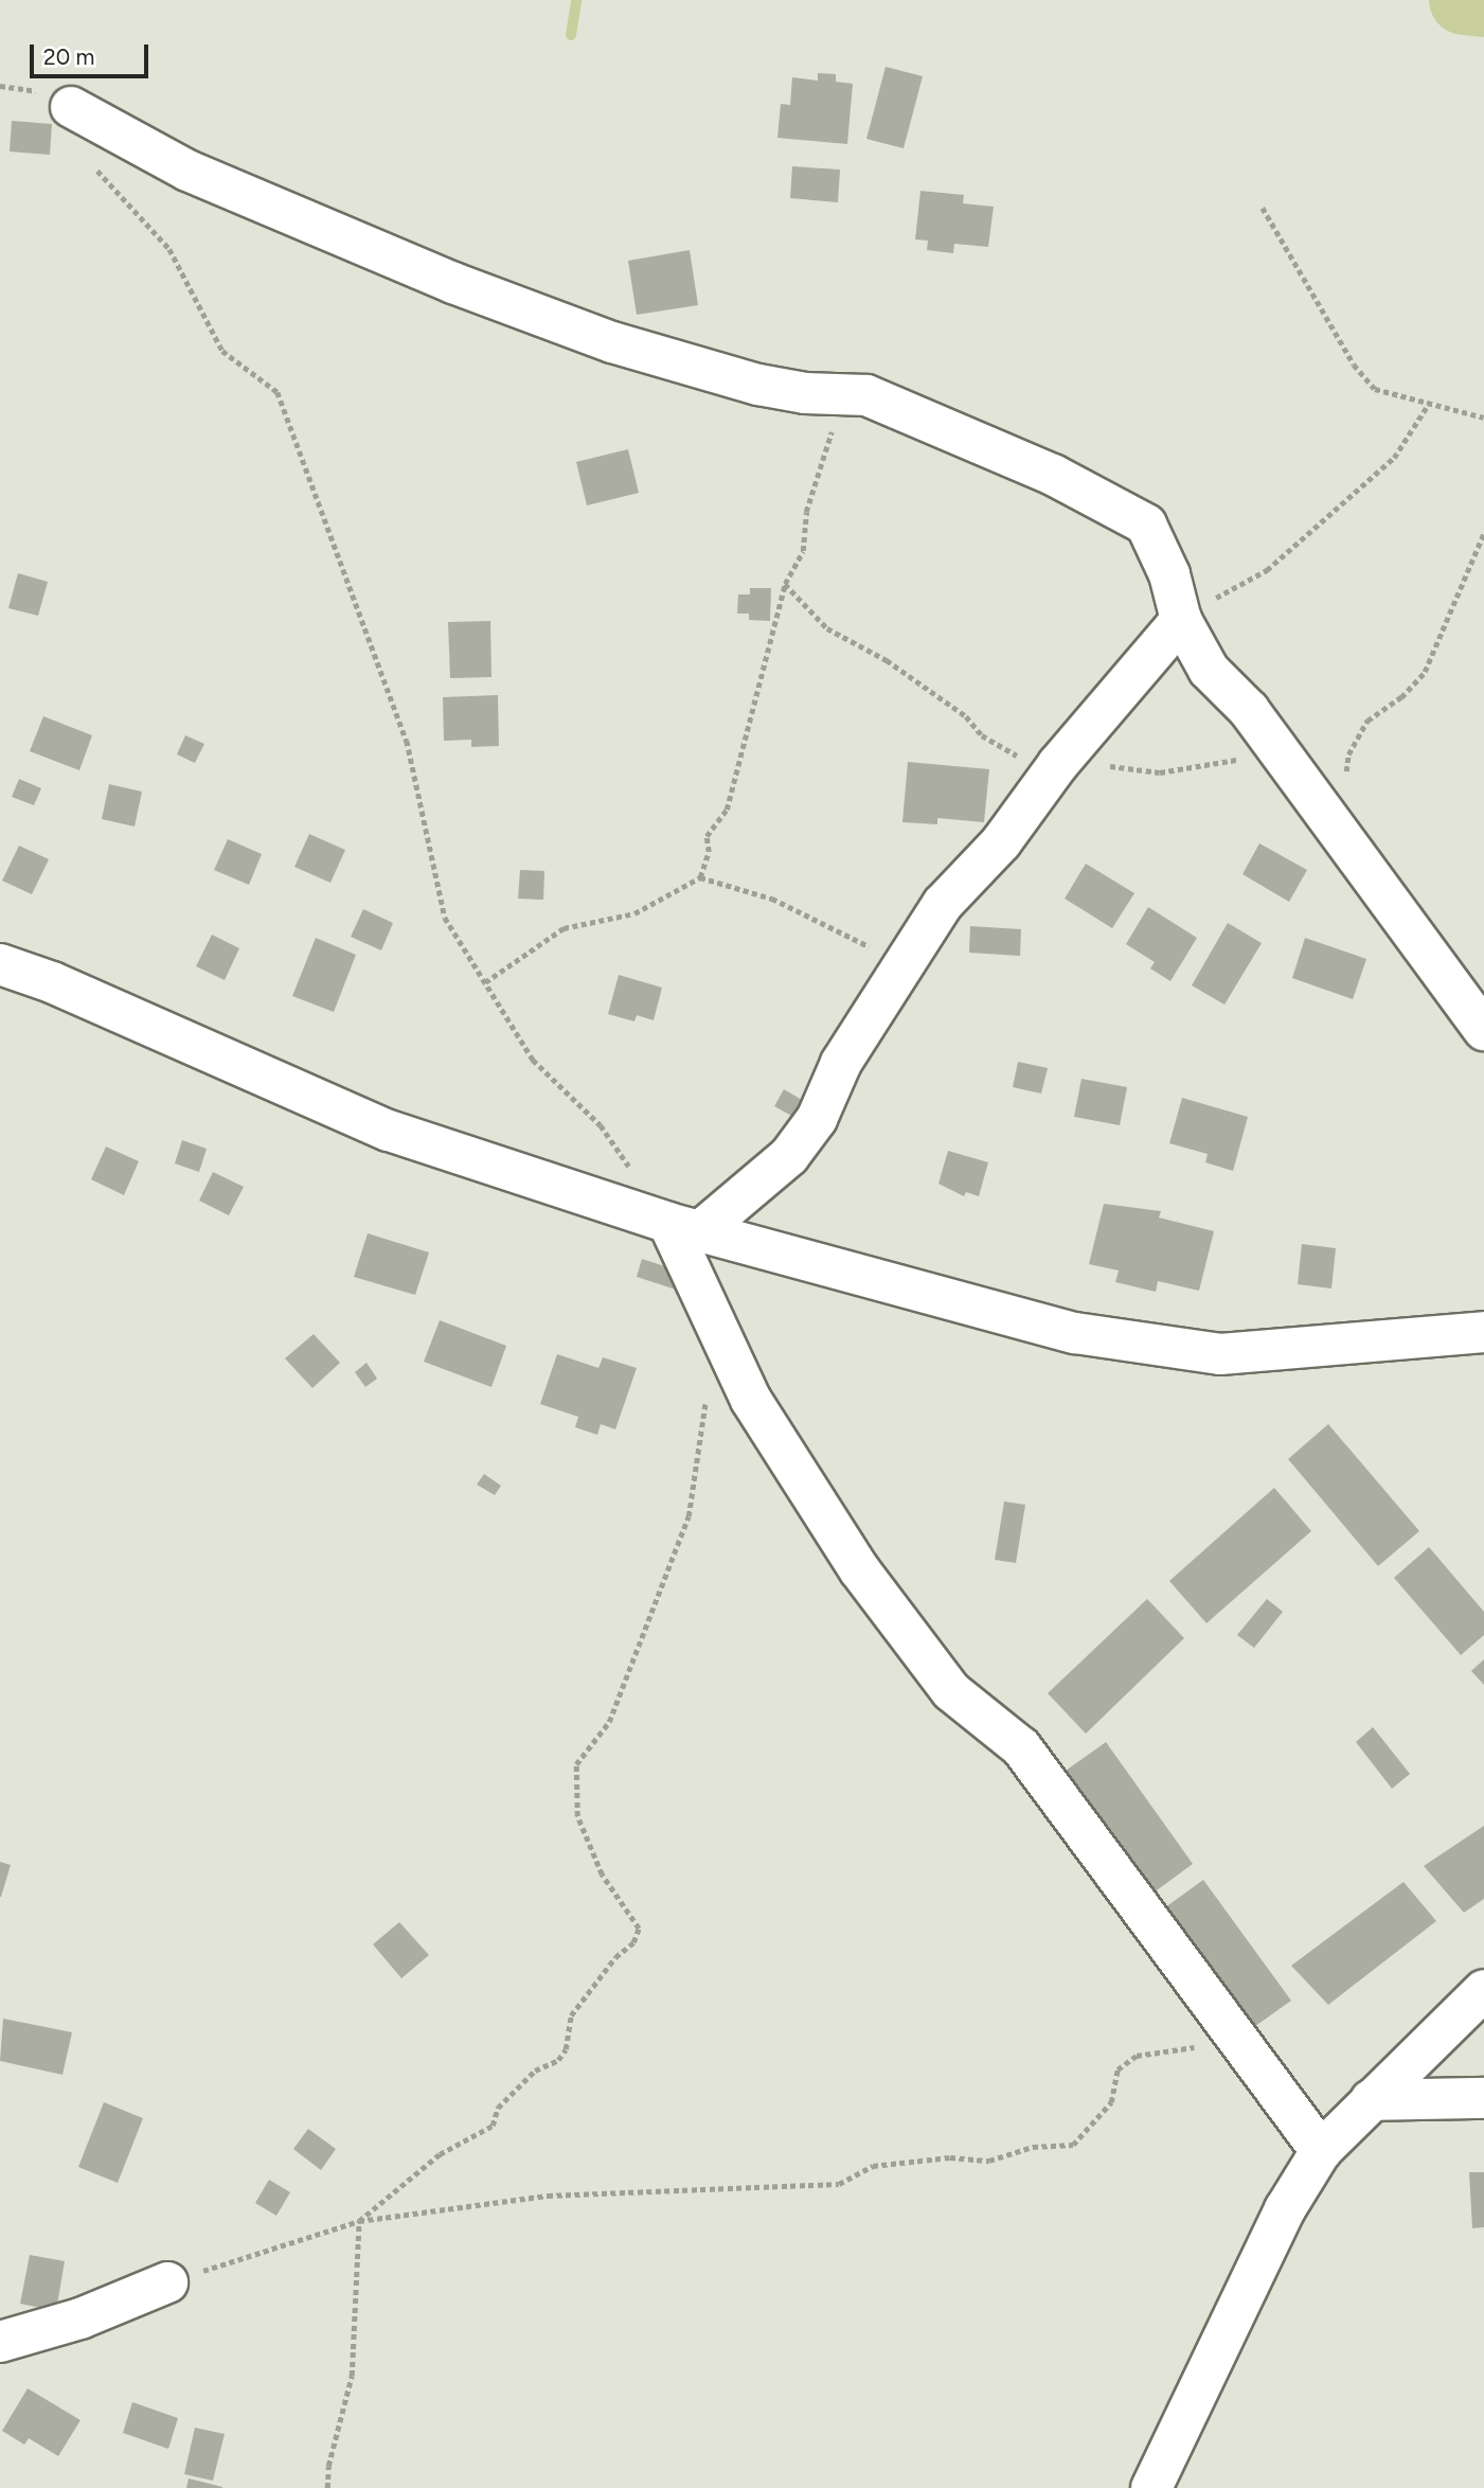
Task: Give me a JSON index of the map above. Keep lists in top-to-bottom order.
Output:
{
  "scale_bar": "20 m"
}
